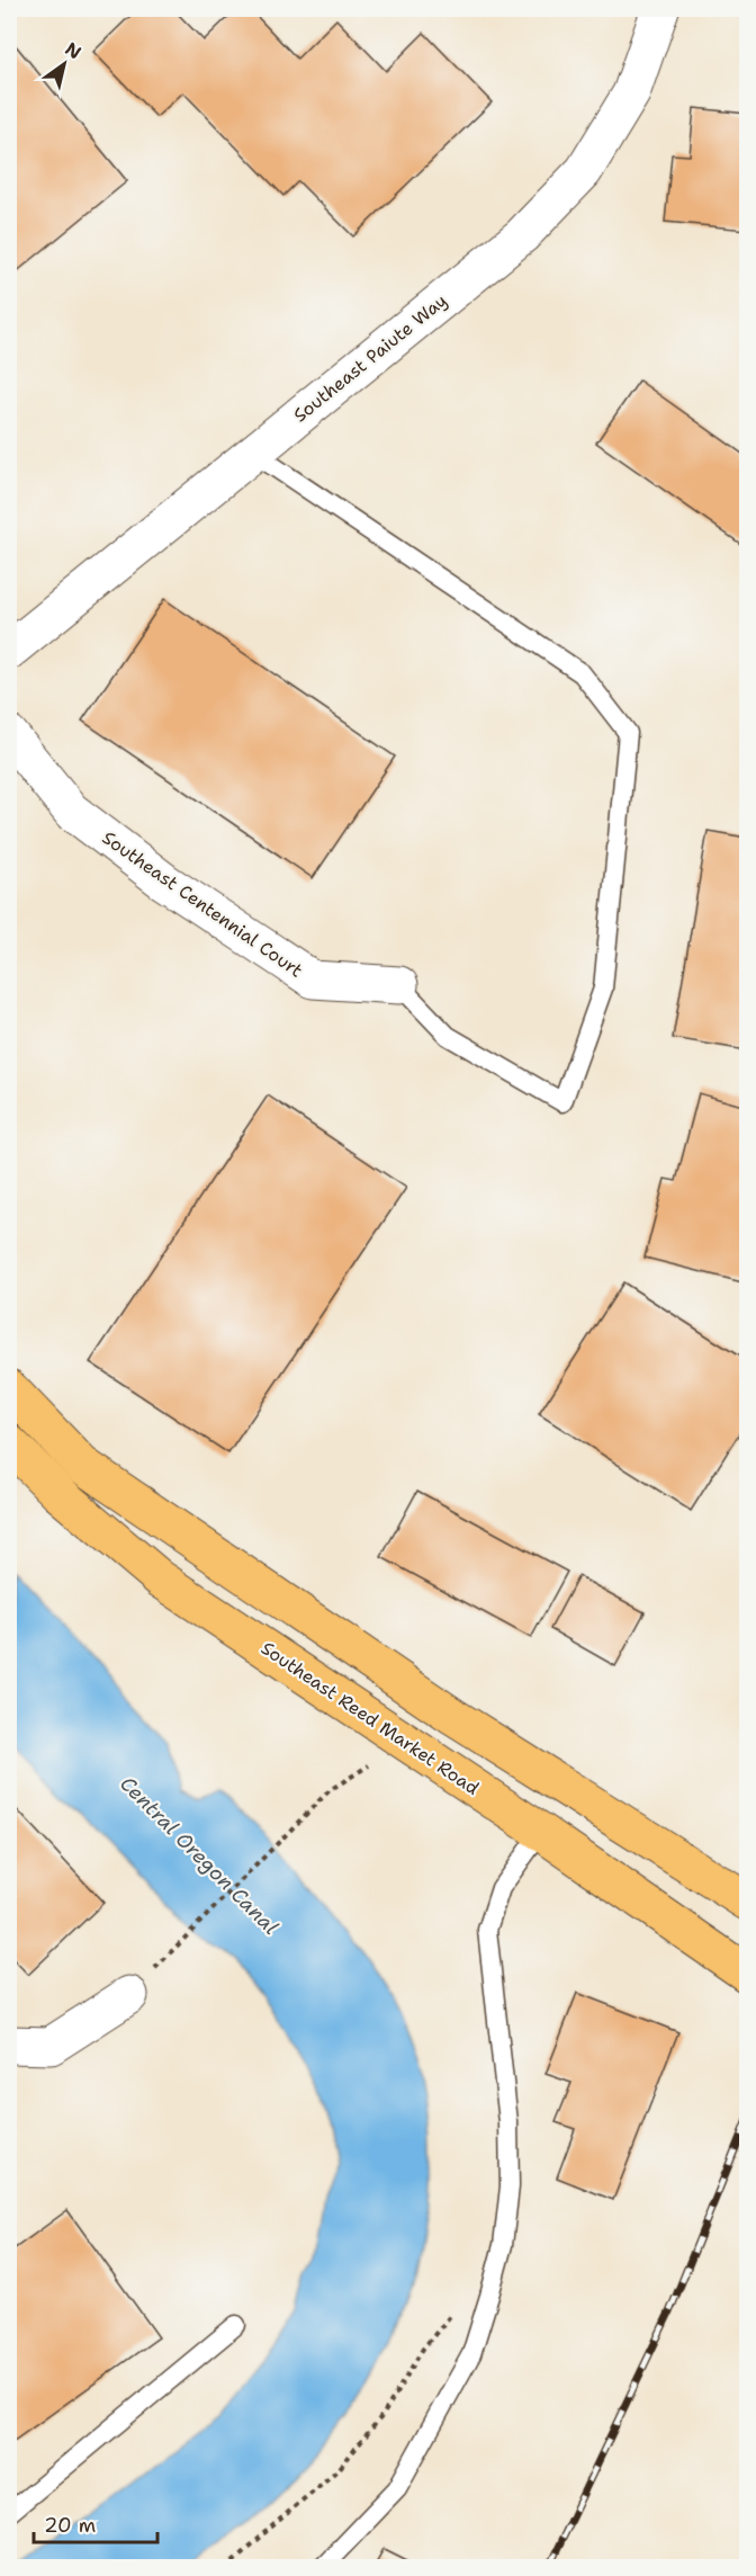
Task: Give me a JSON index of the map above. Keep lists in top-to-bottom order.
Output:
{
  "streets": {
    "main road": ["Southeast Reed Market Road"],
    "street": ["Southeast Paiute Way", "Southeast Centennial Court"]
  },
  "water": ["Central Oregon Canal"],
  "scale_bar": "20 m",
  "north": "top right"
}
